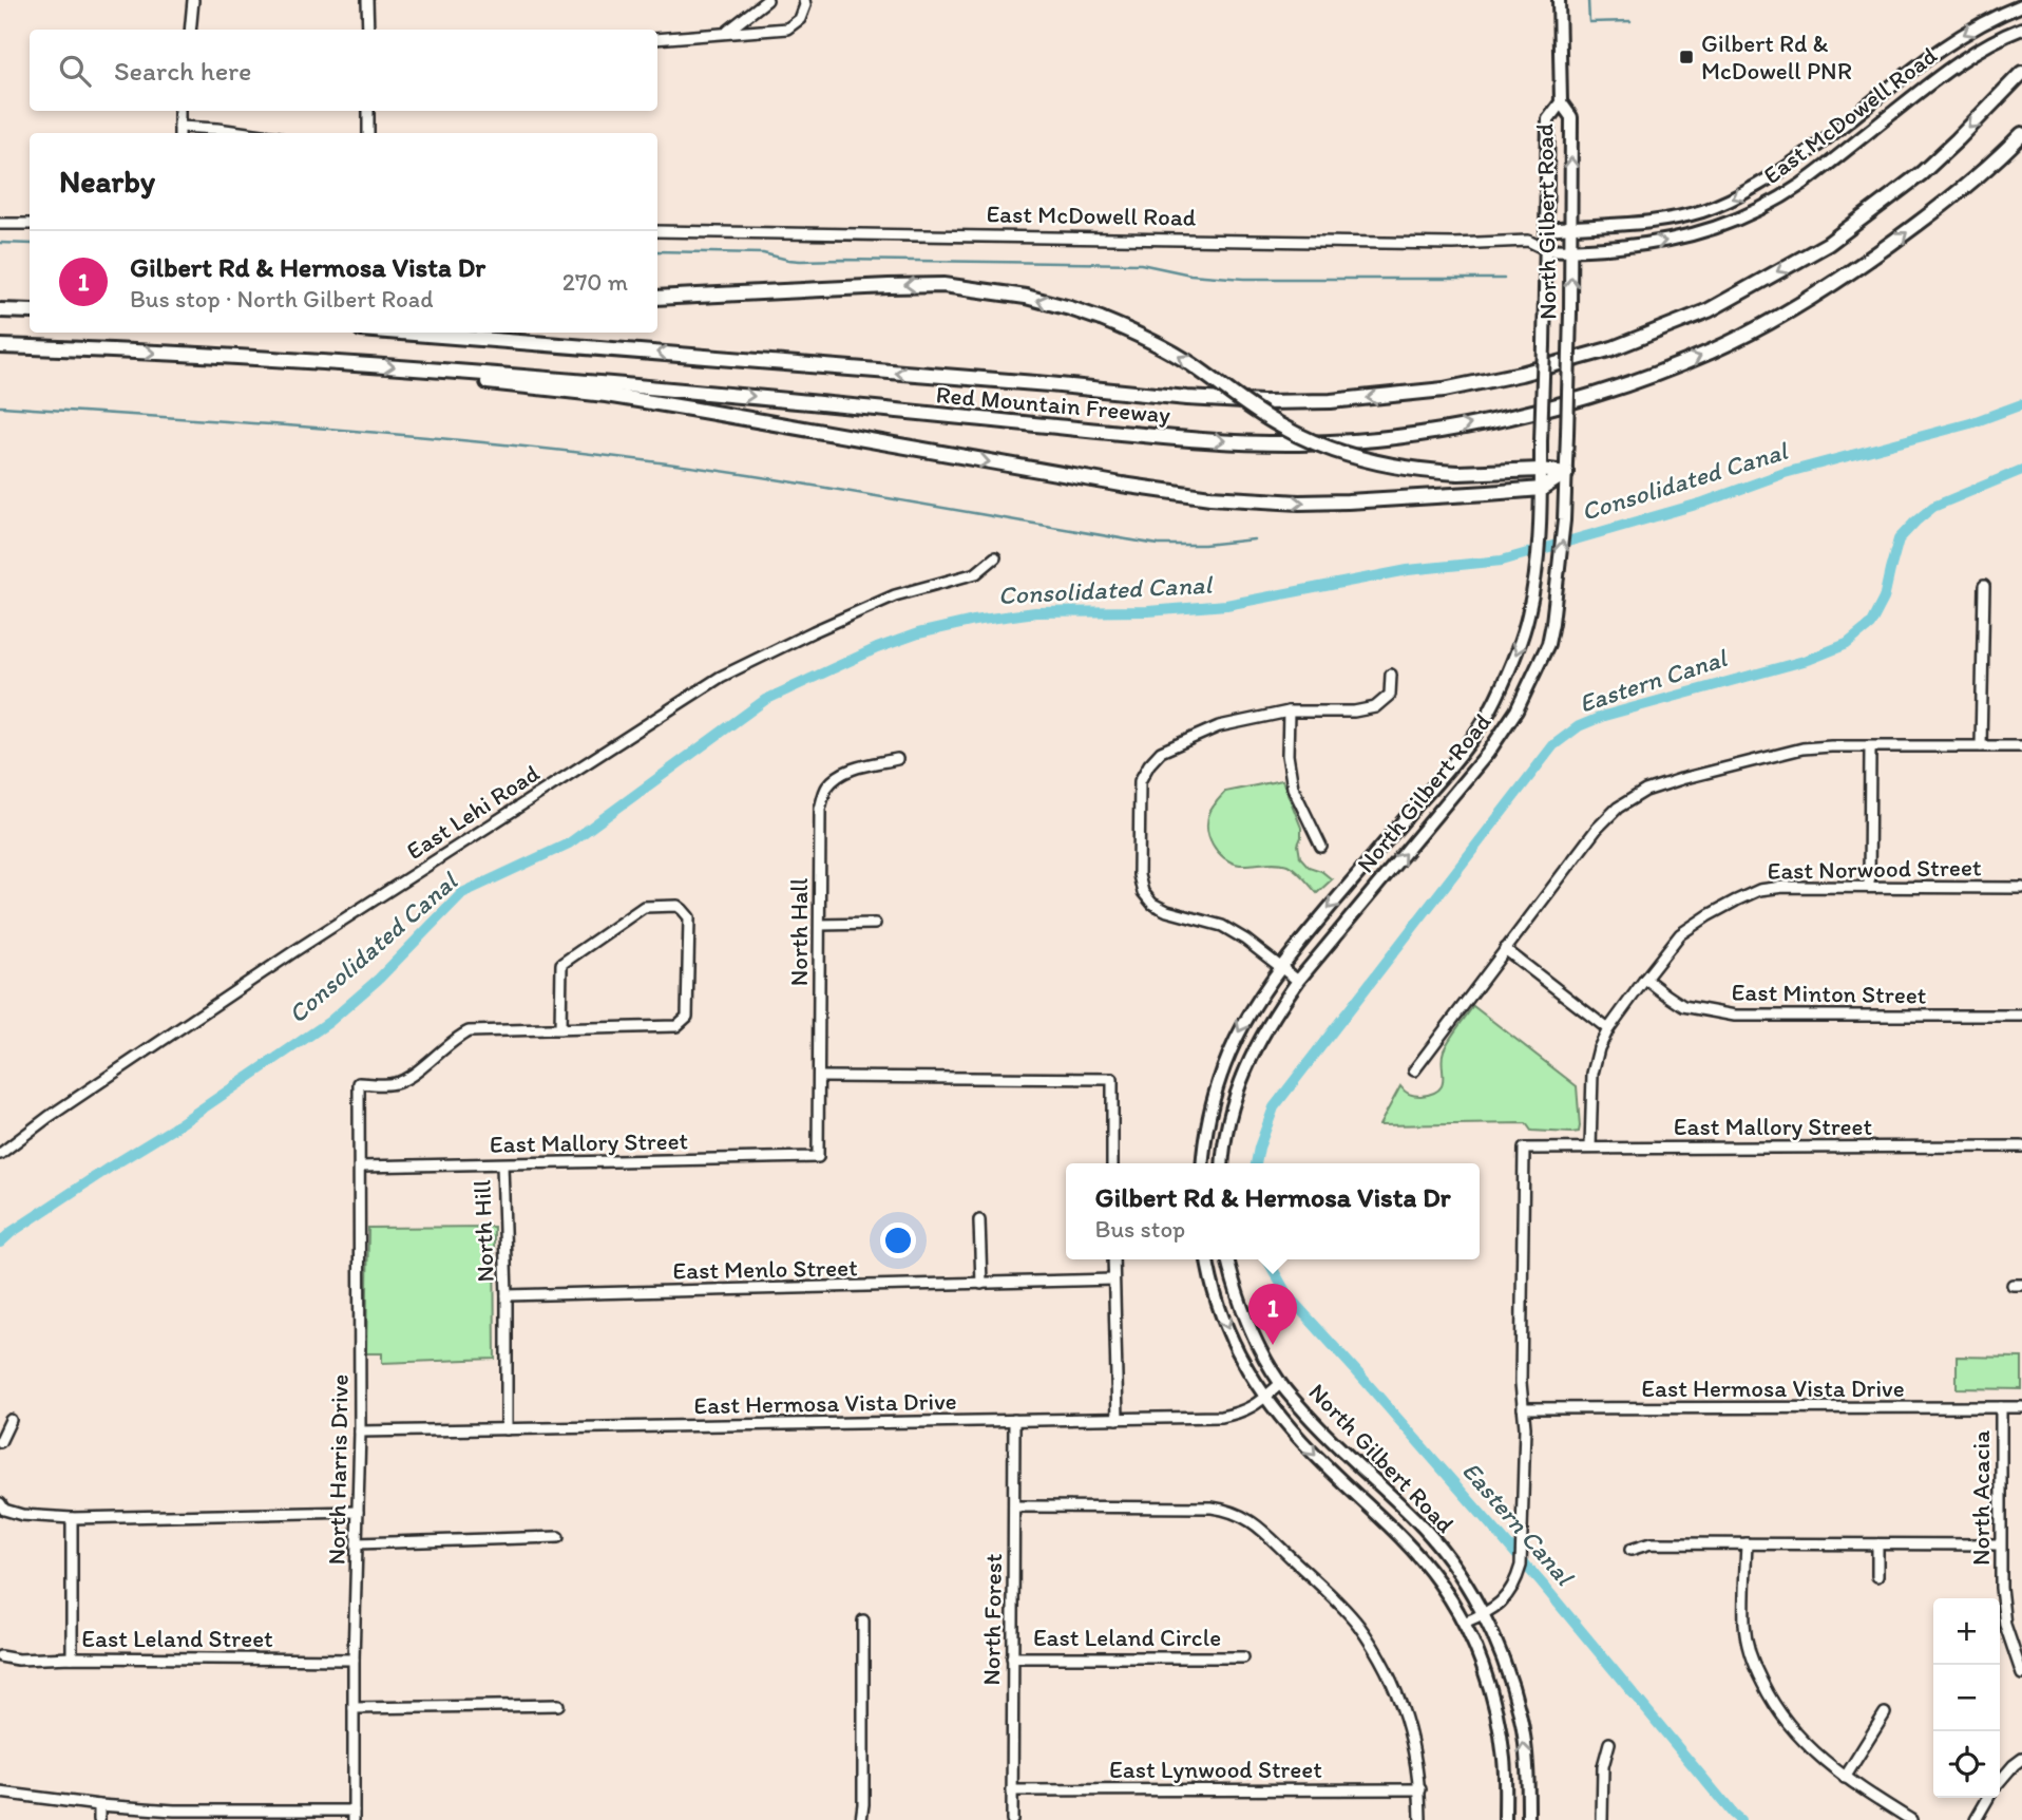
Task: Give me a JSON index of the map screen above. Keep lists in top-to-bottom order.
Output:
{
  "streets": {
    "highway": ["Red Mountain Freeway"],
    "main road": ["East McDowell Road", "North Gilbert Road"],
    "street": [
      "East Lehi Road",
      "East Norwood Street",
      "North Hall",
      "East Minton Street",
      "East Mallory Street",
      "North Hill",
      "East Menlo Street",
      "East Hermosa Vista Drive",
      "North Harris Drive",
      "North Acacia",
      "North Forest",
      "East Leland Circle",
      "East Leland Street",
      "East Lynwood Street"
    ]
  },
  "crossings": [
    ["East McDowell Road", "North Gilbert Road"],
    ["North Gilbert Road", "East Hermosa Vista Drive"],
    ["East Norwood Street", "East Minton Street"],
    ["East Norwood Street", "East Mallory Street"],
    ["North Hall", "East Mallory Street"],
    ["East Mallory Street", "North Hill"],
    ["East Mallory Street", "East Hermosa Vista Drive"],
    ["East Mallory Street", "North Harris Drive"],
    ["North Hill", "East Menlo Street"],
    ["North Hill", "East Hermosa Vista Drive"],
    ["East Hermosa Vista Drive", "North Harris Drive"],
    ["East Hermosa Vista Drive", "North Acacia"],
    ["East Hermosa Vista Drive", "North Forest"],
    ["North Harris Drive", "East Leland Street"],
    ["North Forest", "East Leland Circle"],
    ["North Forest", "East Lynwood Street"]
  ],
  "water": ["Consolidated Canal", "Eastern Canal"],
  "places": {
    "transit": ["Gilbert Rd & McDowell PNR"]
  },
  "page": {
    "search": "Search here",
    "heading": "Nearby",
    "list": [
      {
        "mark": "1",
        "name": "Gilbert Rd & Hermosa Vista Dr",
        "note": "Bus stop · North Gilbert Road",
        "value": "270 m"
      }
    ],
    "popup": ["Gilbert Rd & Hermosa Vista Dr", "Bus stop"],
    "pins": "1",
    "map_buttons": ["+", "−"]
  }
}
